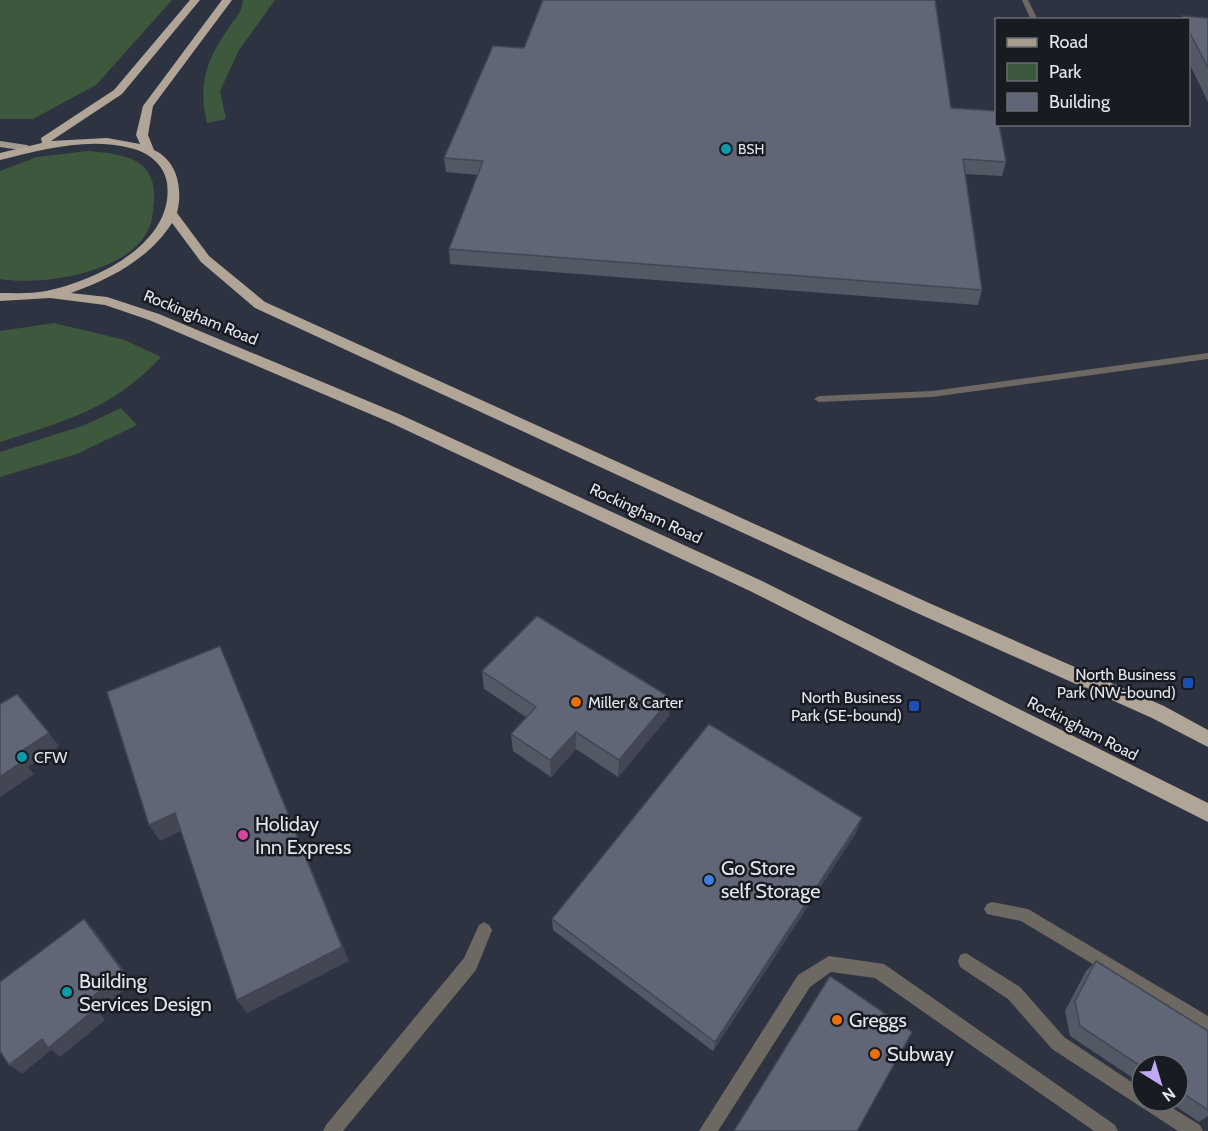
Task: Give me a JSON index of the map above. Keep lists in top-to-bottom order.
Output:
{
  "streets": {
    "highway": ["Rockingham Road"]
  },
  "places": {
    "other": [
      "BSH",
      "Miller & Carter",
      "CFW",
      "Holiday Inn Express",
      "Go Store self Storage",
      "Building Services Design",
      "Greggs",
      "Subway"
    ],
    "transit": ["North Business Park (NW-bound)", "North Business Park (SE-bound)"]
  },
  "legend": ["Road", "Park", "Building"],
  "north": "bottom right"
}
